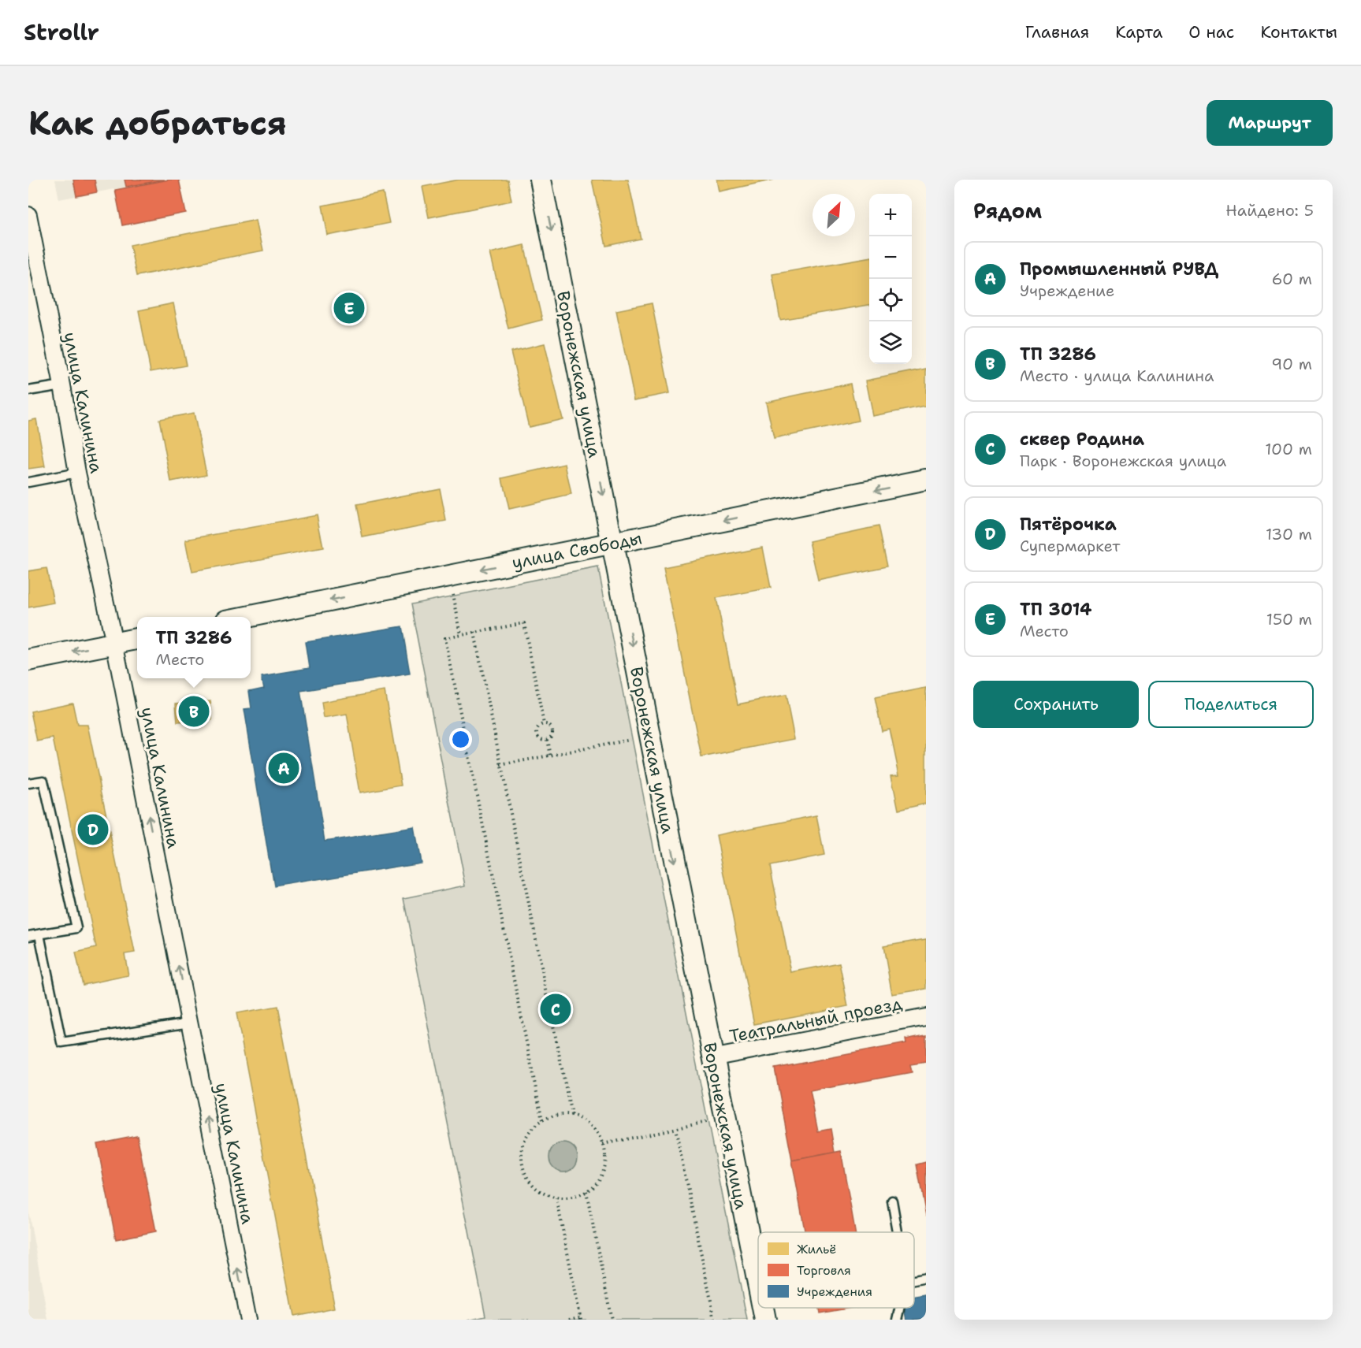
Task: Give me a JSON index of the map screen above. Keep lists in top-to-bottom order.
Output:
{
  "streets": {
    "street": [
      "Воронежская улица",
      "улица Калинина",
      "улица Свободы",
      "Театральный проезд"
    ]
  },
  "crossings": [
    ["Воронежская улица", "улица Свободы"],
    ["Воронежская улица", "Театральный проезд"]
  ],
  "one_way": ["Воронежская улица", "улица Калинина", "улица Свободы"],
  "legend": ["Жильё", "Торговля", "Учреждения"],
  "north": "top right",
  "page": {
    "header": "Strollr",
    "nav": [
      "Главная",
      "Карта",
      "О нас",
      "Контакты"
    ],
    "buttons": [
      "Маршрут",
      ["Сохранить", "Поделиться"]
    ],
    "title": "Как добраться",
    "heading": ["Рядом", "Найдено: 5"],
    "map_buttons": ["+", "−"],
    "list": [
      {
        "mark": "A",
        "name": "Промышленный РУВД",
        "note": "Учреждение",
        "value": "60 m"
      },
      {
        "mark": "B",
        "name": "ТП 3286",
        "note": "Место · улица Калинина",
        "value": "90 m"
      },
      {
        "mark": "C",
        "name": "сквер Родина",
        "note": "Парк · Воронежская улица",
        "value": "100 m"
      },
      {
        "mark": "D",
        "name": "Пятёрочка",
        "note": "Супермаркет",
        "value": "130 m"
      },
      {
        "mark": "E",
        "name": "ТП 3014",
        "note": "Место",
        "value": "150 m"
      }
    ],
    "pins": [
      "E",
      "B",
      "A",
      "D",
      "C"
    ],
    "popup": ["ТП 3286", "Место"]
  }
}
